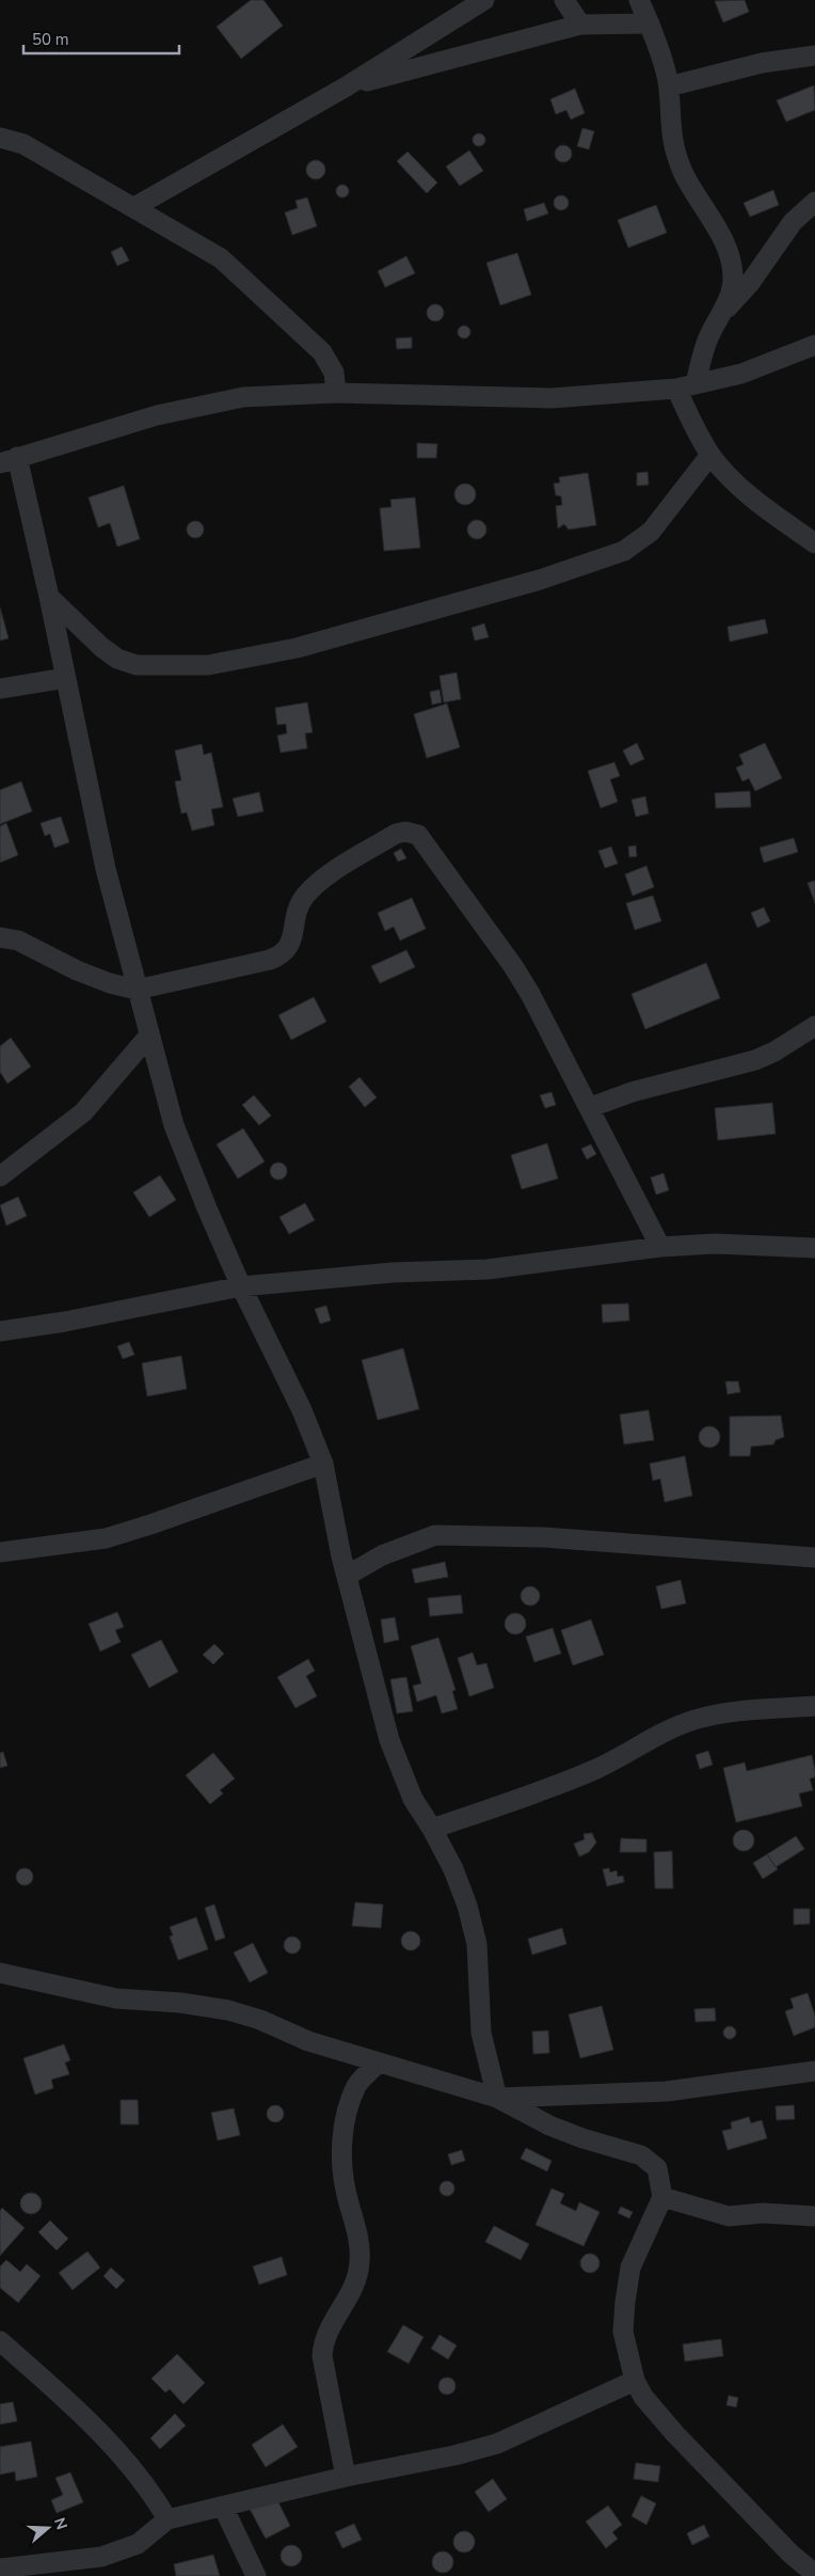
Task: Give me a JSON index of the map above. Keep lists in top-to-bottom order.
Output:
{
  "scale_bar": "50 m",
  "north": "right"
}
